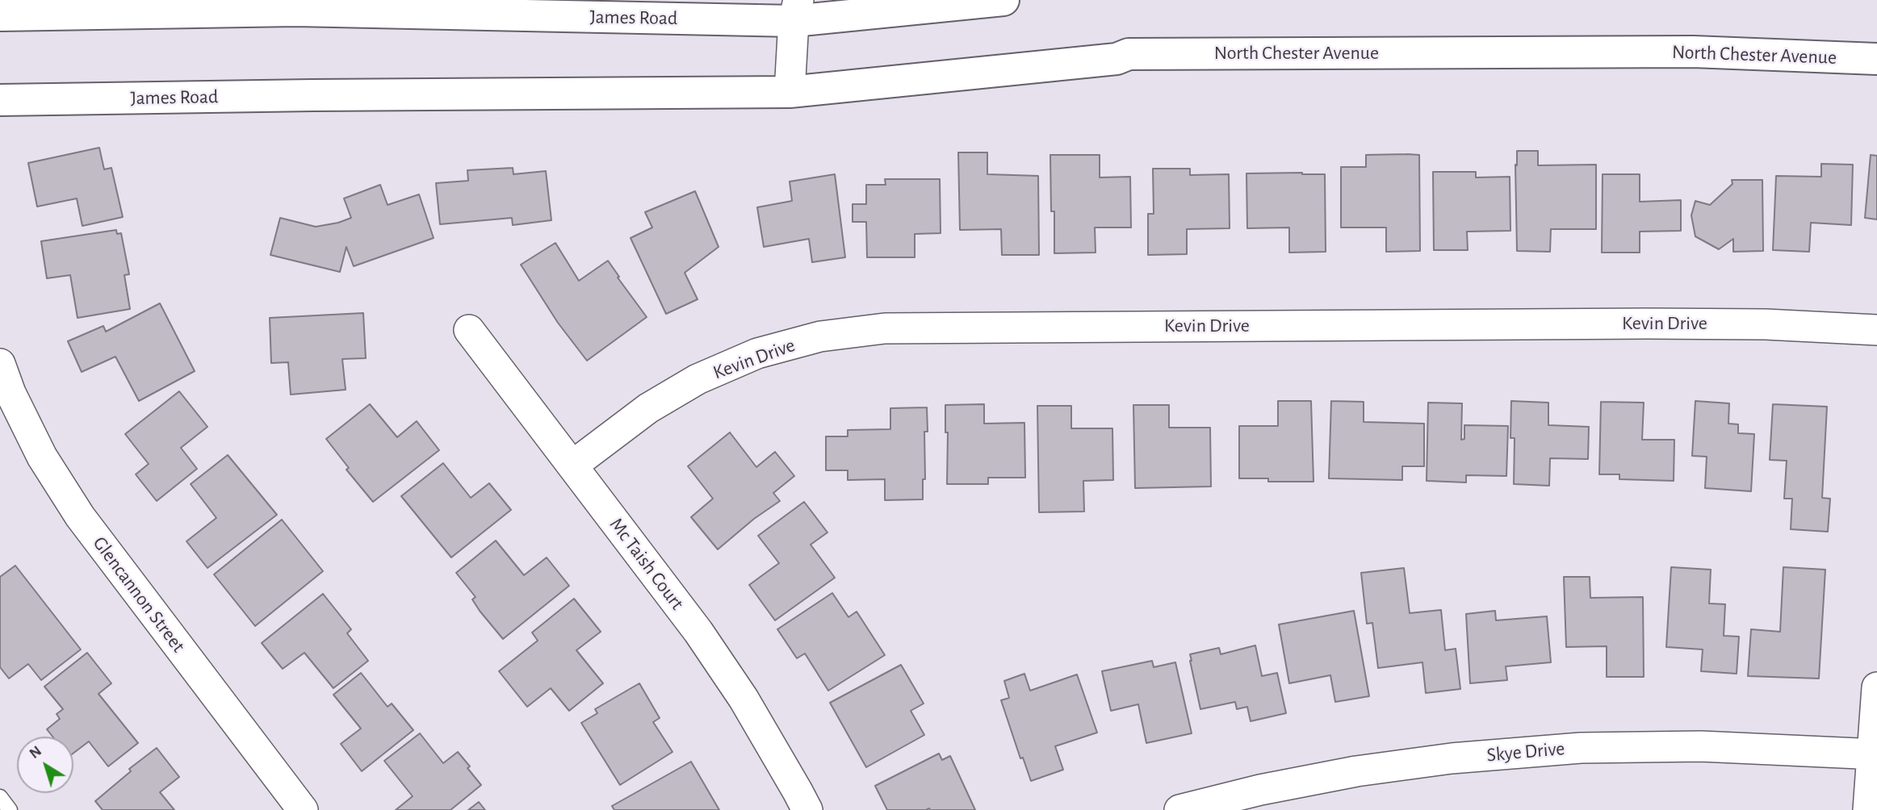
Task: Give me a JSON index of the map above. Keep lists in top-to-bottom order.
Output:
{
  "streets": {
    "main road": ["James Road", "North Chester Avenue"],
    "street": [
      "Kevin Drive",
      "Mc Taish Court",
      "Glencannon Street",
      "Skye Drive"
    ]
  },
  "crossings": [
    ["James Road", "North Chester Avenue"],
    ["Kevin Drive", "Mc Taish Court"]
  ],
  "north": "top left"
}
